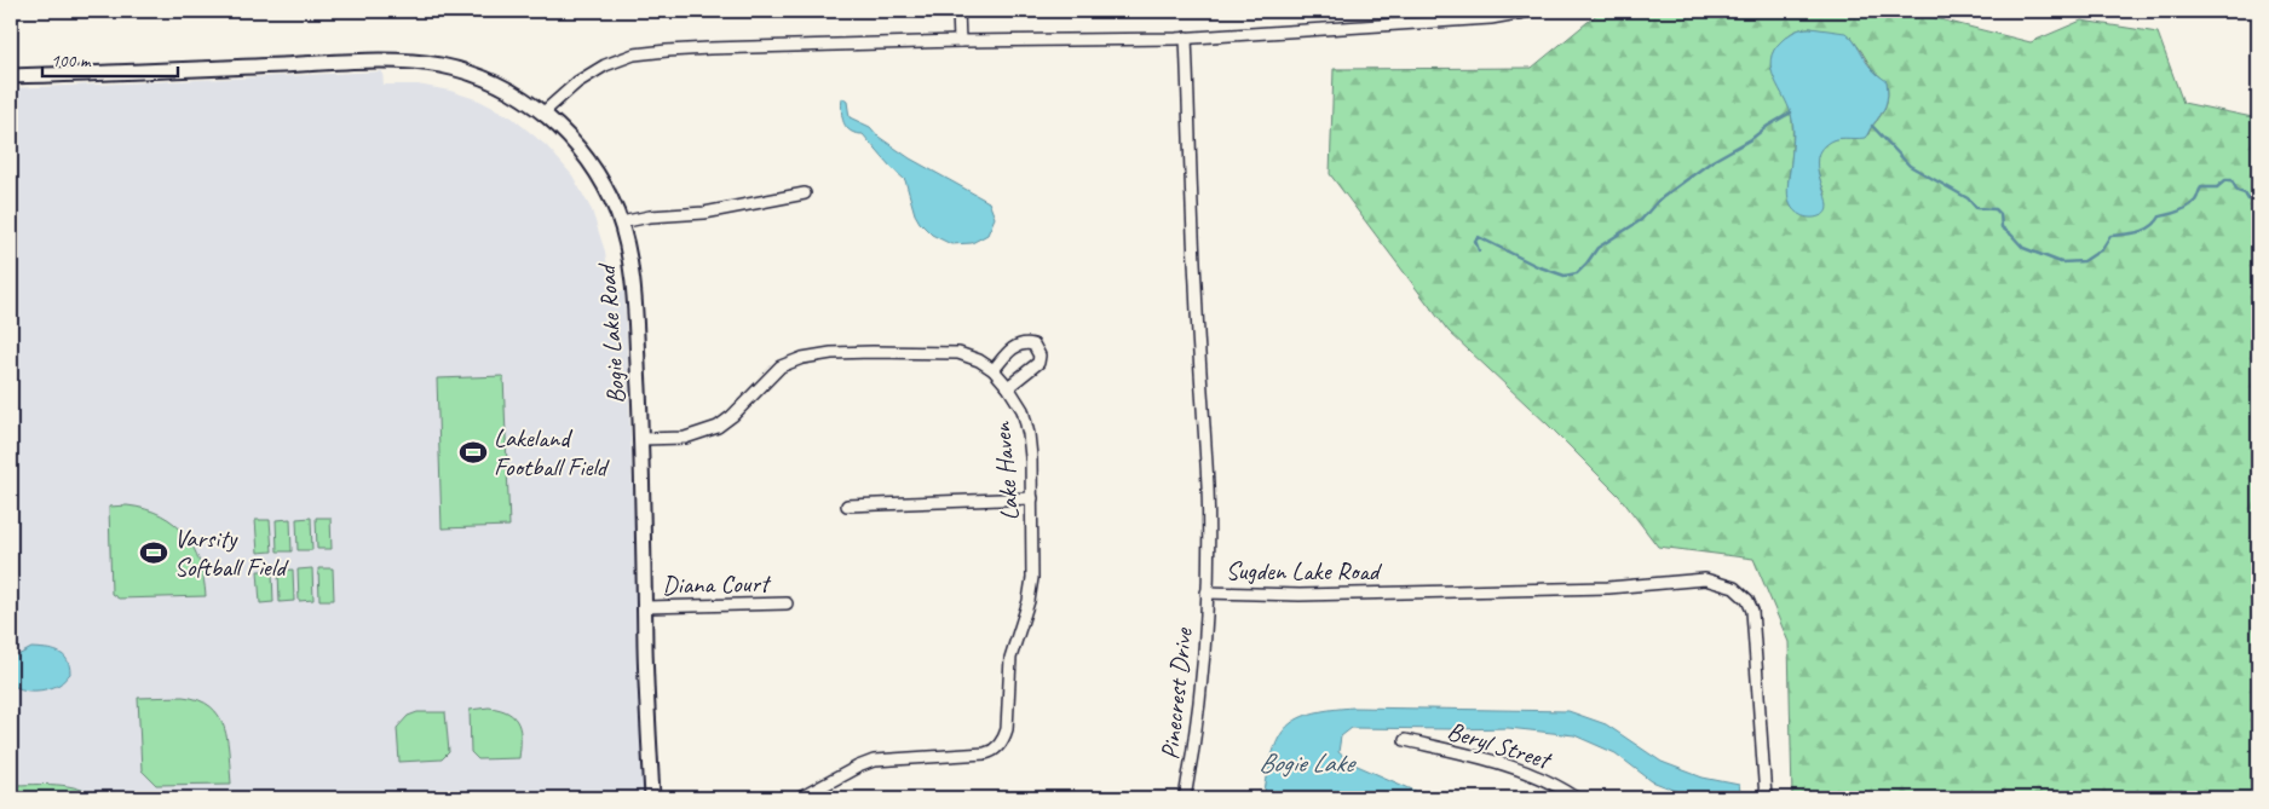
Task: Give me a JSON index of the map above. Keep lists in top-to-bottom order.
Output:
{
  "streets": {
    "main road": ["Bogie Lake Road"],
    "street": [
      "Lake Haven",
      "Sugden Lake Road",
      "Diana Court",
      "Pinecrest Drive",
      "Beryl Street"
    ]
  },
  "crossings": [
    ["Bogie Lake Road", "Lake Haven"],
    ["Bogie Lake Road", "Diana Court"],
    ["Sugden Lake Road", "Pinecrest Drive"]
  ],
  "water": ["Bogie Lake"],
  "places": {
    "sports": ["Lakeland Football Field", "Varsity Softball Field"]
  },
  "scale_bar": "100 m"
}
